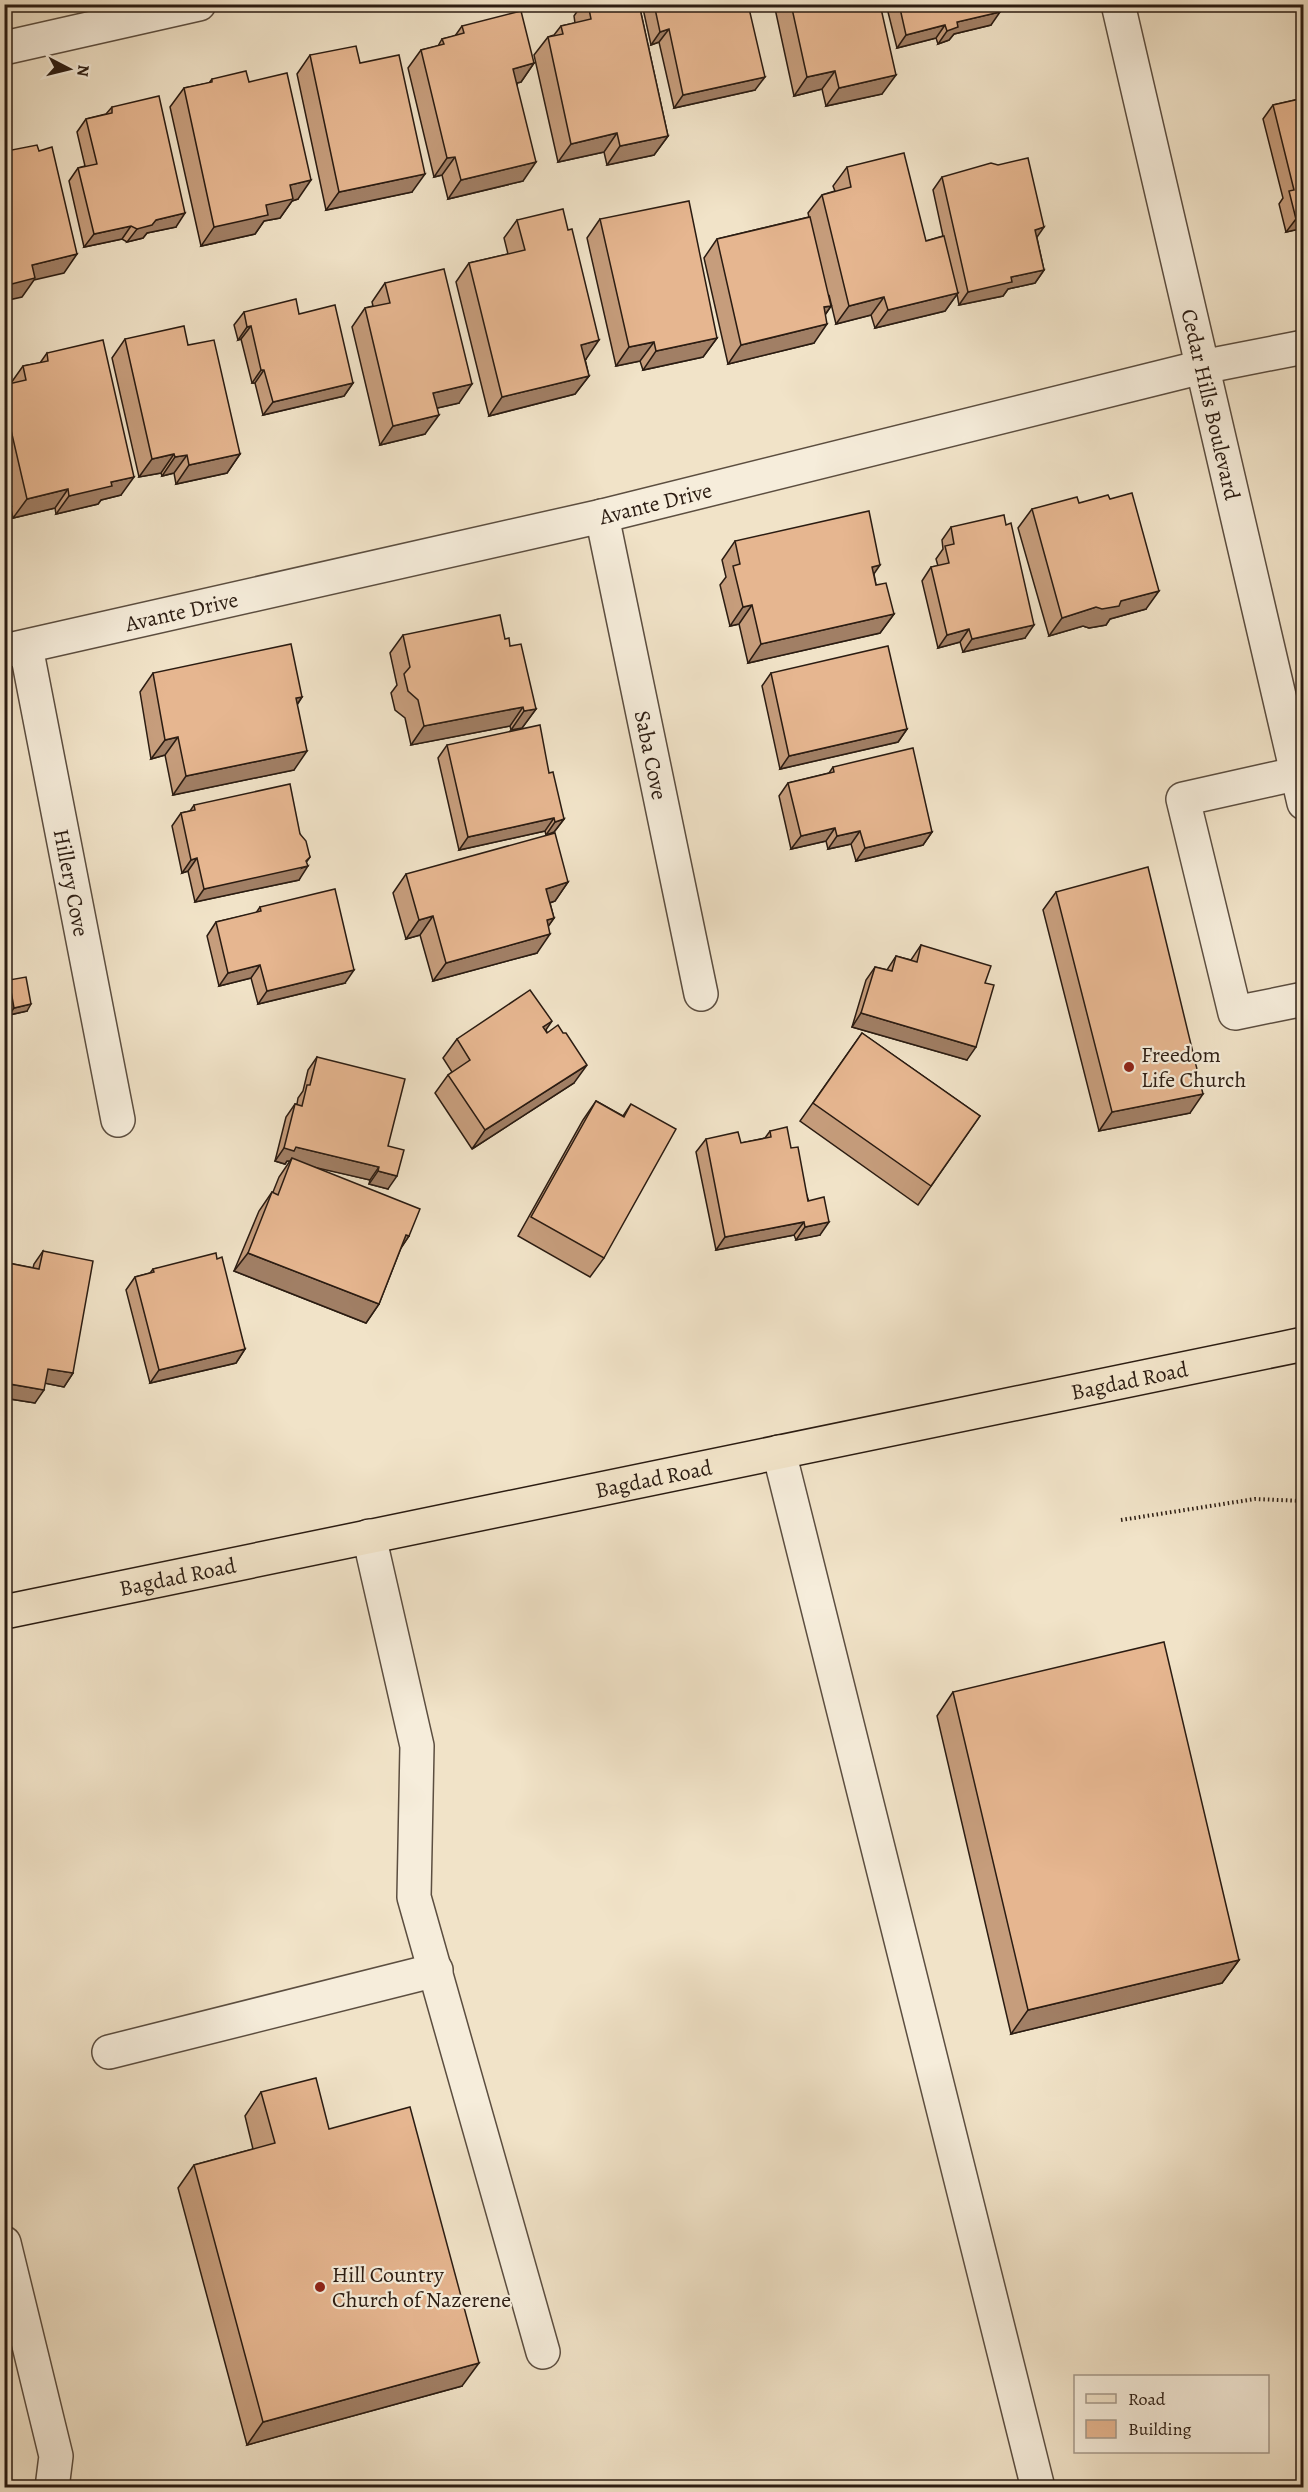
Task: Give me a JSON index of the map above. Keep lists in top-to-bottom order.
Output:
{
  "streets": {
    "main road": ["Bagdad Road"],
    "street": [
      "Cedar Hills Boulevard",
      "Avante Drive",
      "Saba Cove",
      "Hillery Cove"
    ]
  },
  "crossings": [
    ["Cedar Hills Boulevard", "Avante Drive"],
    ["Avante Drive", "Saba Cove"],
    ["Avante Drive", "Hillery Cove"]
  ],
  "places": ["Freedom Life Church", "Hill Country Church of Nazerene"],
  "legend": ["Road", "Building"],
  "north": "right"
}
